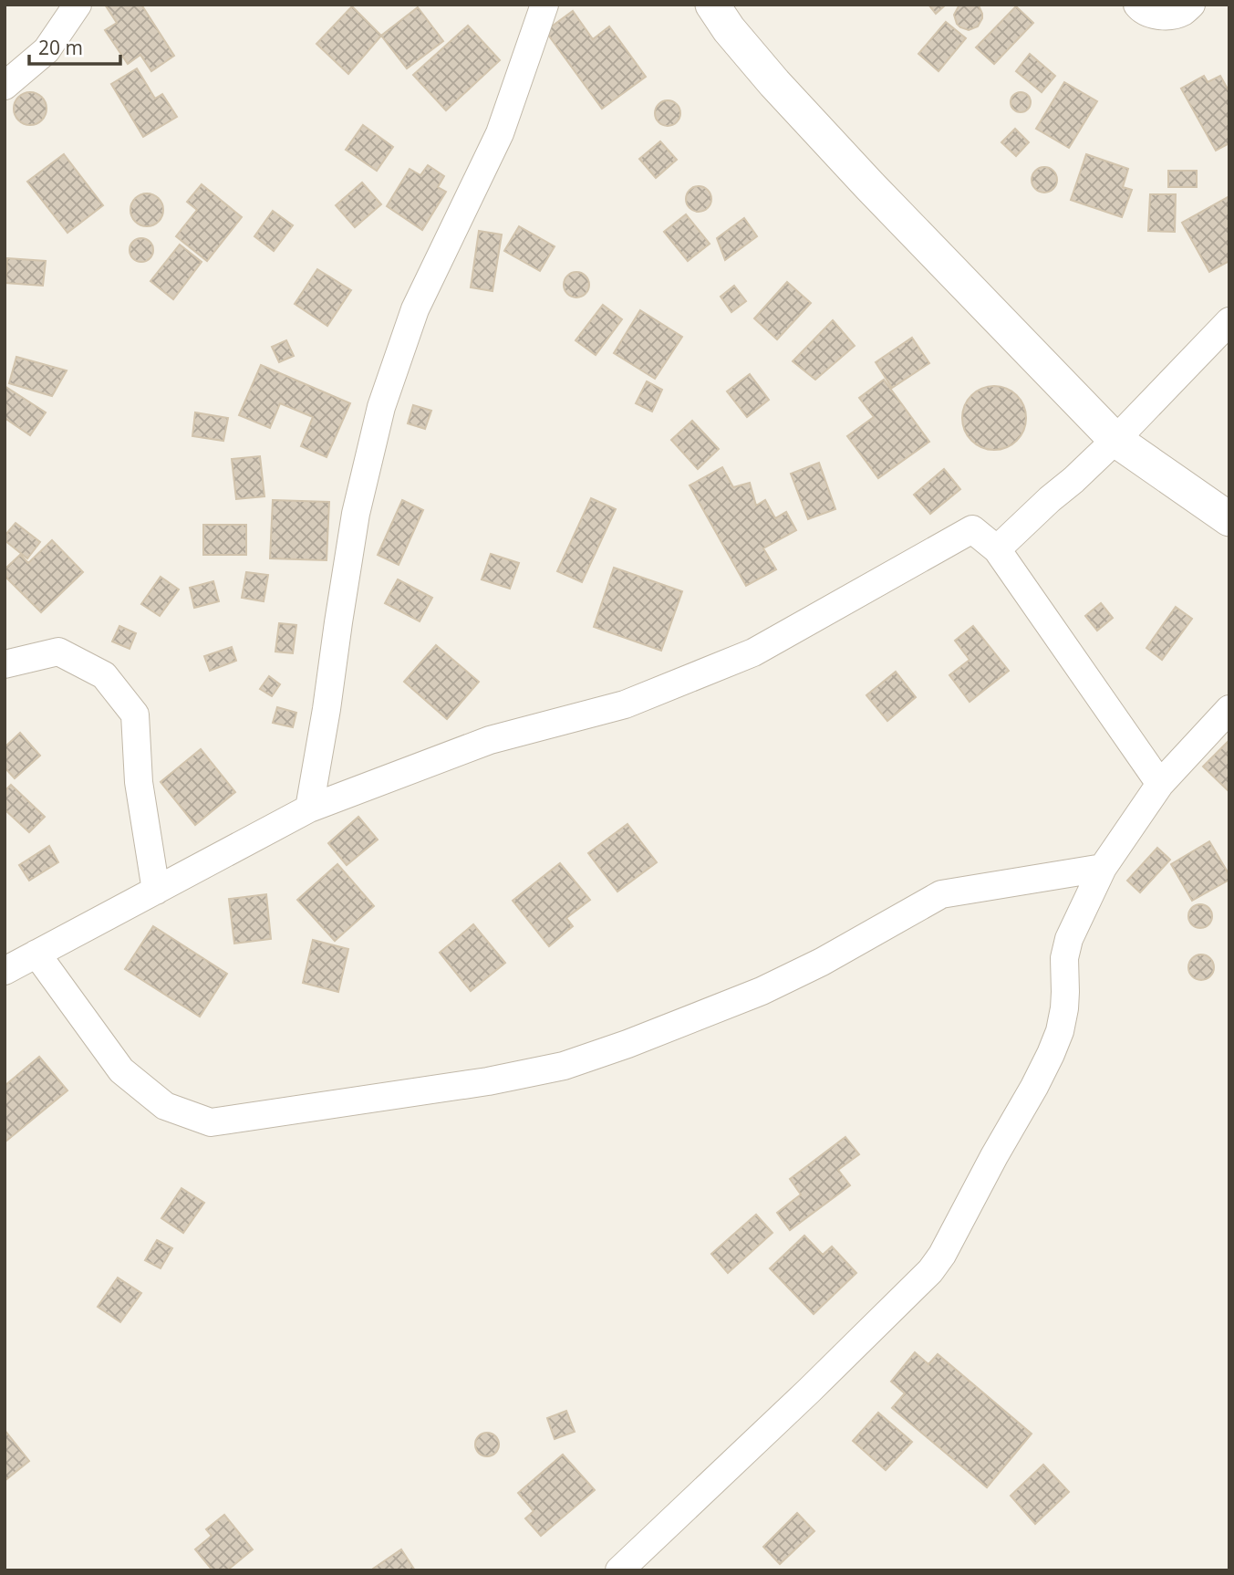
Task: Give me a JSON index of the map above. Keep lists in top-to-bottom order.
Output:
{
  "scale_bar": "20 m"
}
